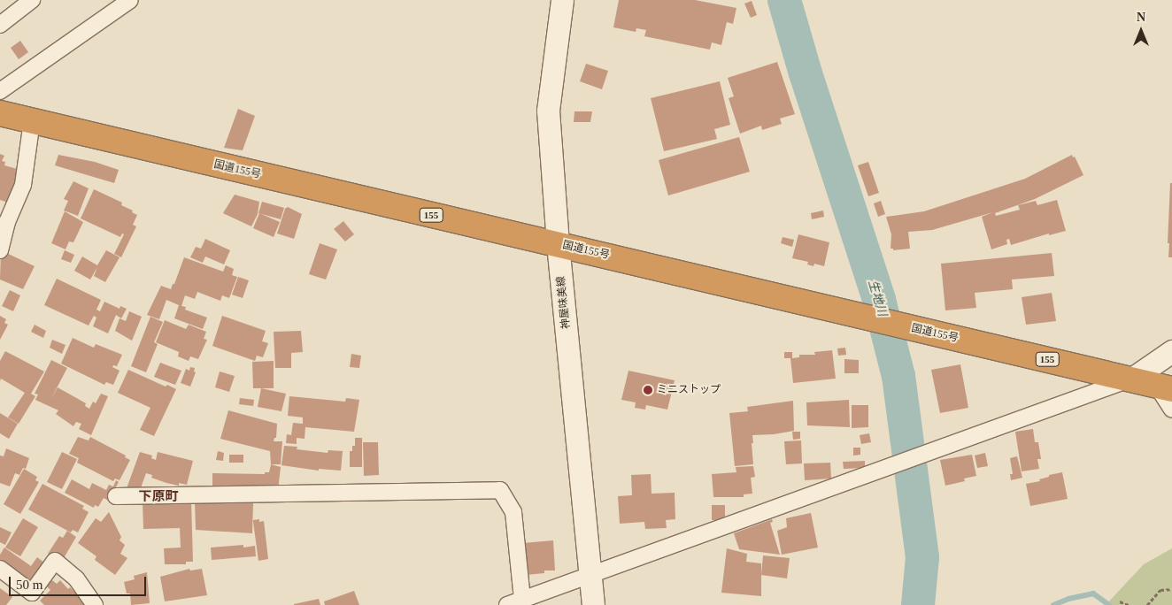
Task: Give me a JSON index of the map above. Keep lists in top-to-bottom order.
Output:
{
  "streets": {
    "highway": ["国道155号", "155"],
    "main road": ["神屋味美線"]
  },
  "crossings": [
    ["国道155号", "神屋味美線"]
  ],
  "districts": ["下原町"],
  "water": ["生地川"],
  "places": ["ミニストップ"],
  "scale_bar": "50 m",
  "north": "top"
}
